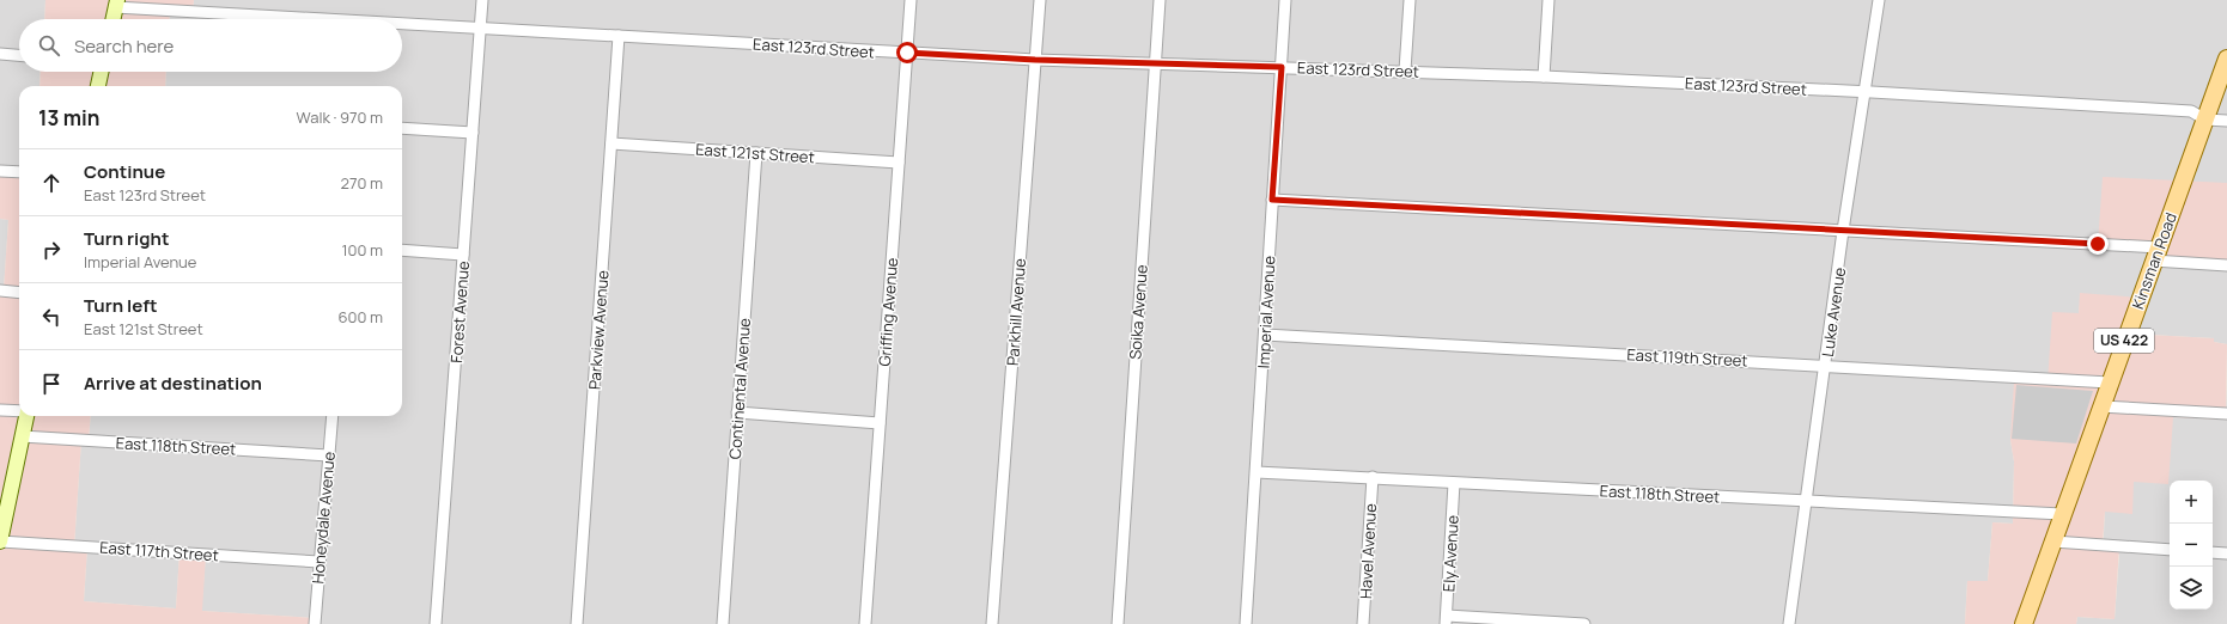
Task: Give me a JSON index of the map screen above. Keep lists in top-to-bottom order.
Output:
{
  "streets": {
    "main road": ["Kinsman Road", "US 422"],
    "street": [
      "East 123rd Street",
      "East 121st Street",
      "Forest Avenue",
      "Griffing Avenue",
      "Parkhill Avenue",
      "Soika Avenue",
      "Imperial Avenue",
      "Luke Avenue",
      "Parkview Avenue",
      "East 119th Street",
      "Continental Avenue",
      "East 118th Street",
      "Honeydale Avenue",
      "East 117th Street",
      "Havel Avenue",
      "Ely Avenue"
    ]
  },
  "crossings": [
    ["East 123rd Street", "Kinsman Road"],
    ["East 123rd Street", "Forest Avenue"],
    ["East 123rd Street", "Griffing Avenue"],
    ["East 123rd Street", "Parkhill Avenue"],
    ["East 123rd Street", "Soika Avenue"],
    ["East 123rd Street", "Imperial Avenue"],
    ["East 123rd Street", "Luke Avenue"],
    ["East 123rd Street", "Parkview Avenue"],
    ["East 121st Street", "Griffing Avenue"],
    ["East 121st Street", "Parkview Avenue"],
    ["East 121st Street", "Continental Avenue"],
    ["Kinsman Road", "East 119th Street"],
    ["Kinsman Road", "East 118th Street"],
    ["Imperial Avenue", "East 119th Street"],
    ["Imperial Avenue", "East 118th Street"],
    ["Luke Avenue", "East 119th Street"],
    ["Luke Avenue", "East 118th Street"],
    ["East 118th Street", "Honeydale Avenue"],
    ["East 118th Street", "Havel Avenue"],
    ["East 118th Street", "Ely Avenue"],
    ["Honeydale Avenue", "East 117th Street"]
  ],
  "page": {
    "search": "Search here",
    "heading": ["13 min", "Walk · 970 m"],
    "list": [
      ["Continue", "East 123rd Street", "270 m"],
      ["Turn right", "Imperial Avenue", "100 m"],
      ["Turn left", "East 121st Street", "600 m"],
      "Arrive at destination"
    ],
    "map_buttons": ["+", "−"]
  }
}
